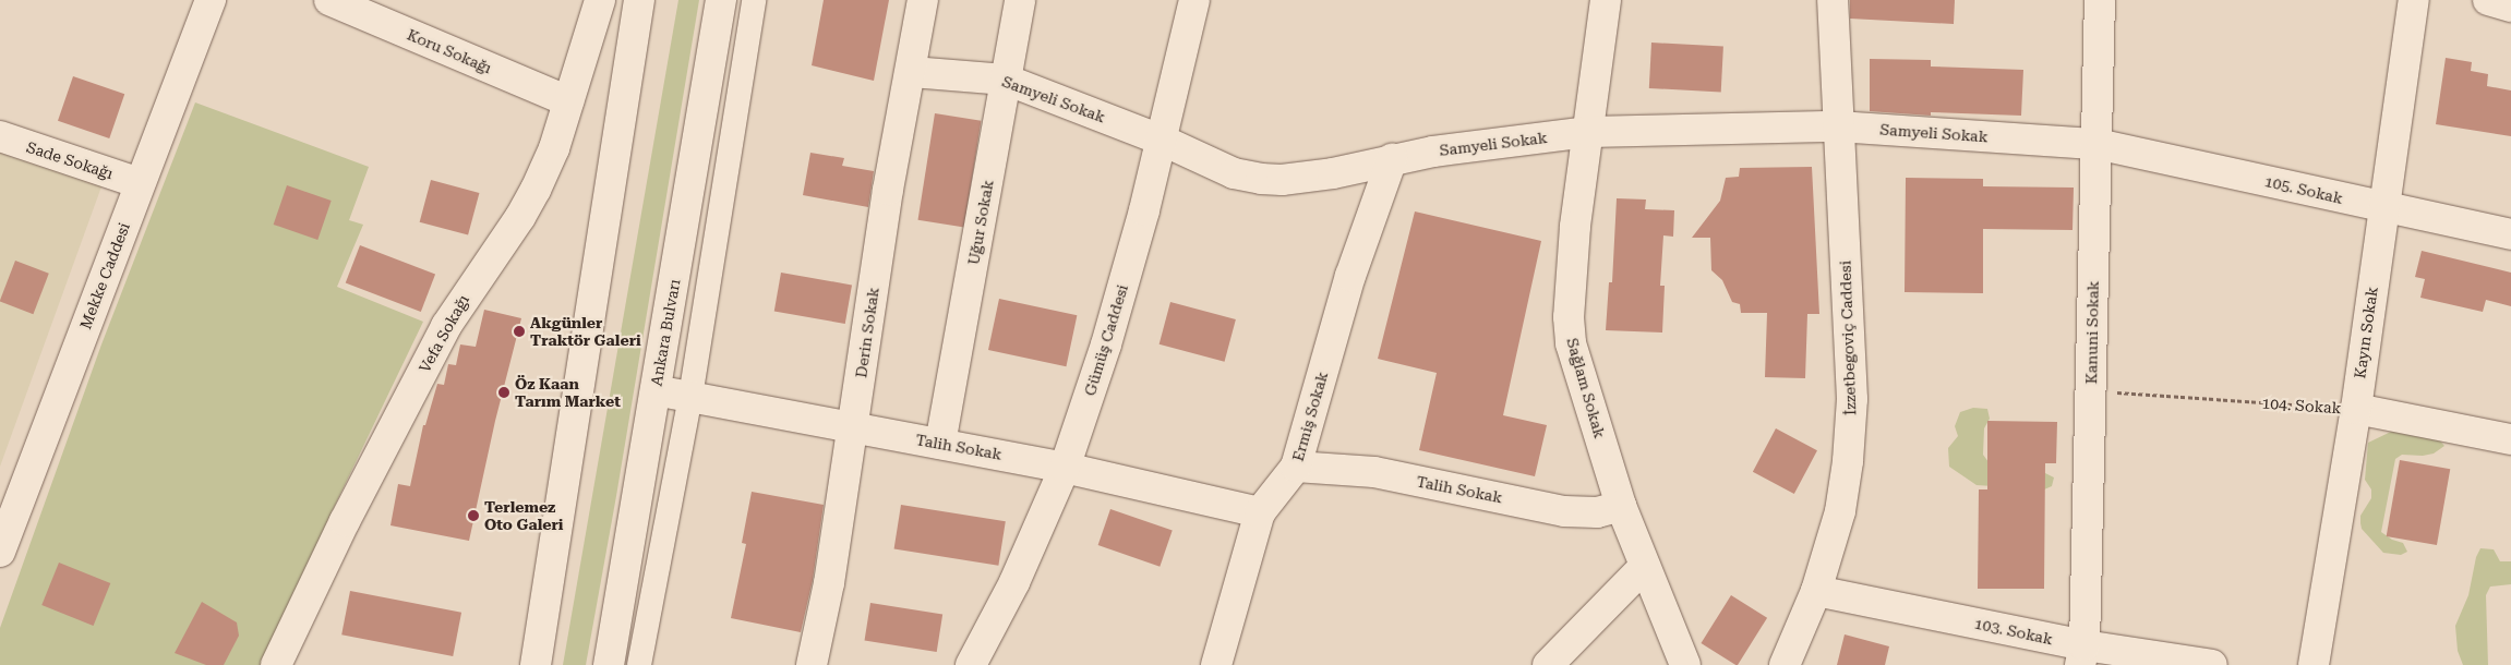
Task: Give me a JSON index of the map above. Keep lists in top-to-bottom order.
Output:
{
  "streets": {
    "street": [
      "Koru Sokağı",
      "Samyeli Sokak",
      "Sade Sokağı",
      "105. Sokak",
      "Uğur Sokak",
      "Mekke Caddesi",
      "Ankara Bulvarı",
      "Derin Sokak",
      "Kanuni Sokak",
      "Kayın Sokak",
      "Vefa Sokağı",
      "İzzetbegoviç Caddesi",
      "Gümüş Caddesi",
      "Sağlam Sokak",
      "104. Sokak",
      "Ermiş Sokak",
      "Talih Sokak",
      "103. Sokak"
    ]
  },
  "crossings": [
    ["Koru Sokağı", "Vefa Sokağı"],
    ["Samyeli Sokak", "105. Sokak"],
    ["Samyeli Sokak", "Uğur Sokak"],
    ["Samyeli Sokak", "Derin Sokak"],
    ["Samyeli Sokak", "Kanuni Sokak"],
    ["Samyeli Sokak", "İzzetbegoviç Caddesi"],
    ["Samyeli Sokak", "Gümüş Caddesi"],
    ["Samyeli Sokak", "Sağlam Sokak"],
    ["Samyeli Sokak", "Ermiş Sokak"],
    ["Sade Sokağı", "Mekke Caddesi"],
    ["105. Sokak", "Kanuni Sokak"],
    ["105. Sokak", "Kayın Sokak"],
    ["Uğur Sokak", "Talih Sokak"],
    ["Ankara Bulvarı", "Talih Sokak"],
    ["Derin Sokak", "Talih Sokak"],
    ["Kanuni Sokak", "104. Sokak"],
    ["Kanuni Sokak", "103. Sokak"],
    ["Kayın Sokak", "104. Sokak"],
    ["İzzetbegoviç Caddesi", "103. Sokak"],
    ["Gümüş Caddesi", "Talih Sokak"],
    ["Sağlam Sokak", "Talih Sokak"],
    ["Ermiş Sokak", "Talih Sokak"]
  ],
  "places": ["Akgünler Traktör Galeri", "Öz Kaan Tarım Market", "Terlemez Oto Galeri"]
}
